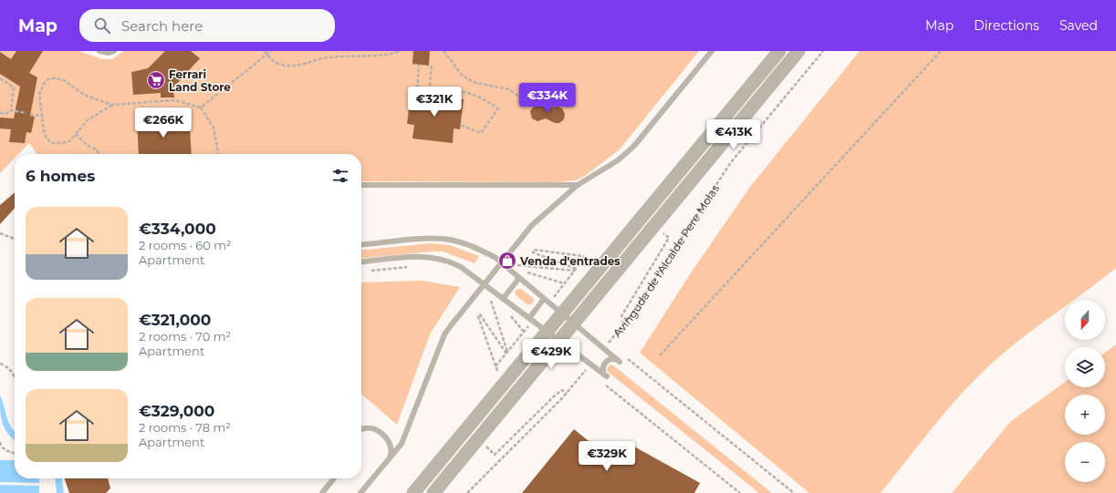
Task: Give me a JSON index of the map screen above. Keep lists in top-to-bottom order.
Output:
{
  "streets": {
    "street": ["Avinguda de l'Alcalde Pere Molas"]
  },
  "places": {
    "supermarket": ["Ferrari Land Store"],
    "shop": ["Venda d'entrades"]
  },
  "north": "bottom",
  "page": {
    "header": "Map",
    "search": "Search here",
    "nav": ["Map", "Directions", "Saved"],
    "price": [
      "€334K",
      "€321K",
      "€266K",
      "€413K",
      "€429K",
      "€329K"
    ],
    "heading": "6 homes",
    "list": [
      {
        "name": "€334,000",
        "note": "2 rooms · 60 m² · Apartment"
      },
      {
        "name": "€321,000",
        "note": "2 rooms · 70 m² · Apartment"
      },
      {
        "name": "€329,000",
        "note": "2 rooms · 78 m² · Apartment"
      }
    ],
    "map_buttons": ["+", "−"]
  }
}
